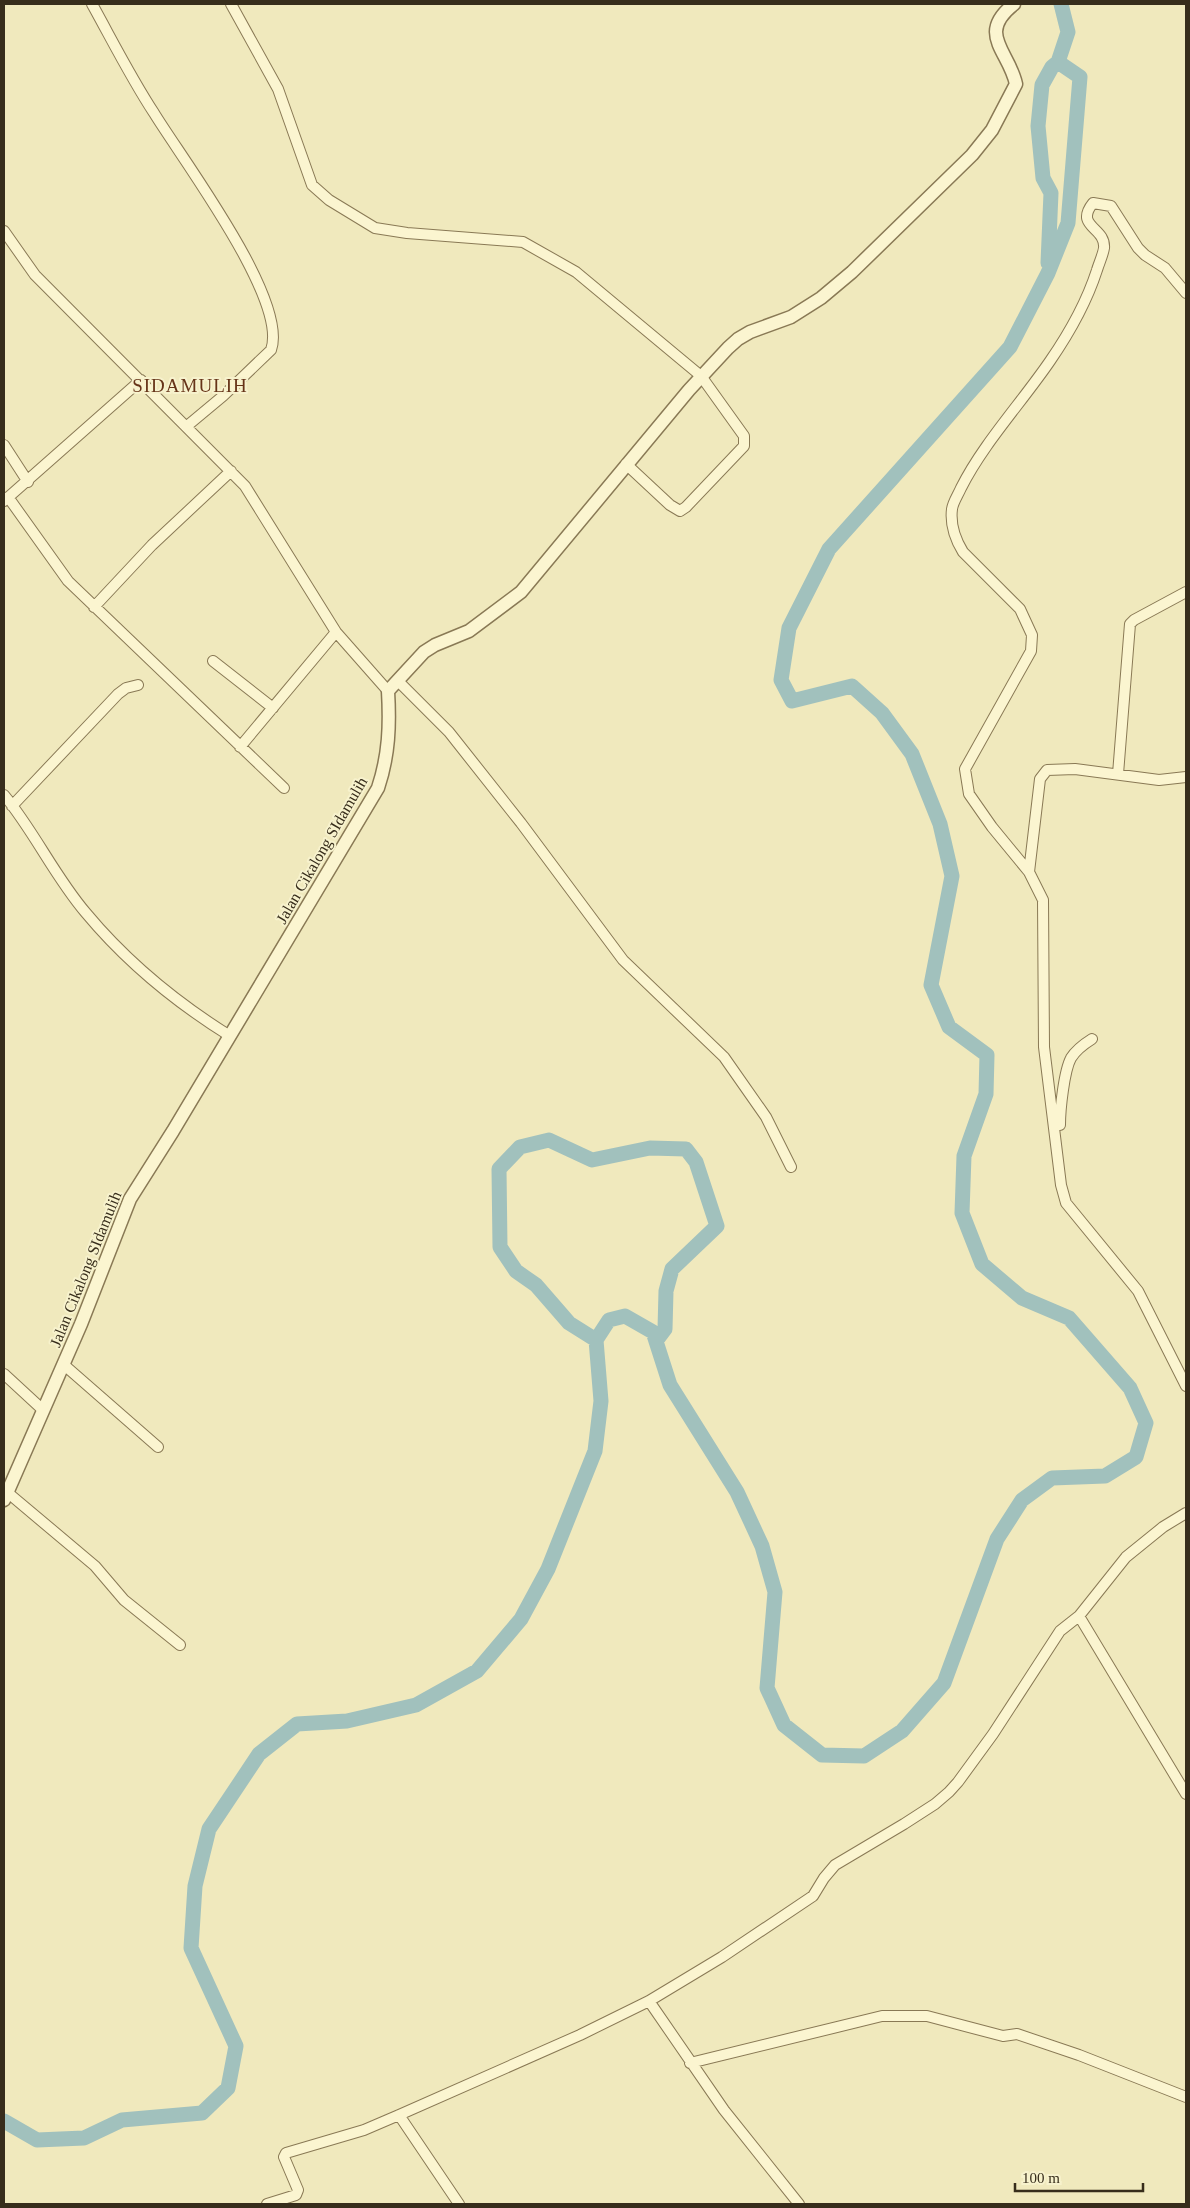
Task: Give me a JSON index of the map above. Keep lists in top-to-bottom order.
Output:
{
  "streets": {
    "street": ["Jalan Cikalong SIdamulih"]
  },
  "districts": ["SIDAMULIH"],
  "scale_bar": "100 m"
}
